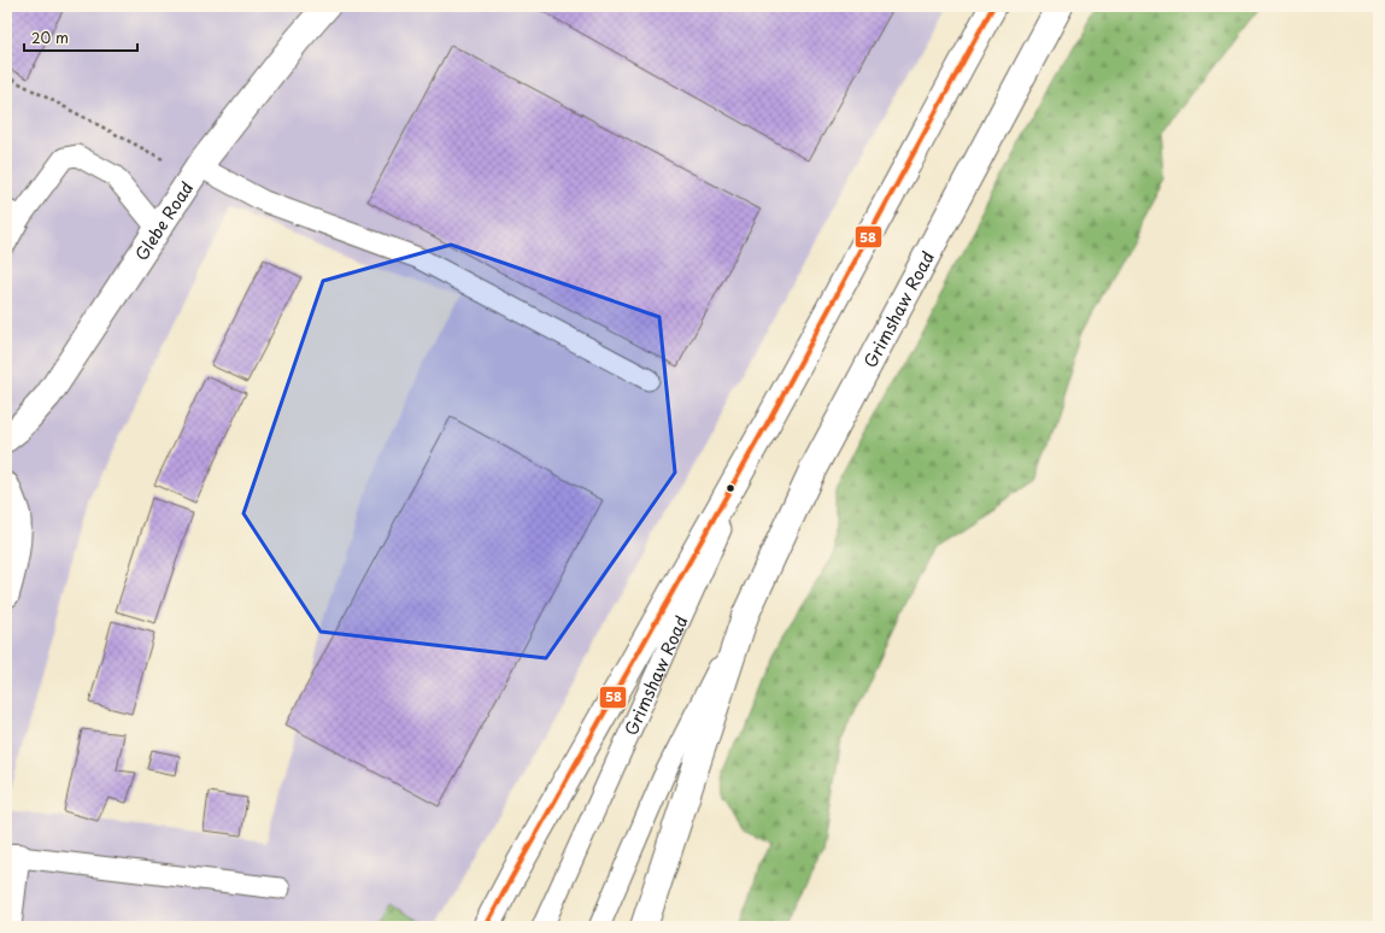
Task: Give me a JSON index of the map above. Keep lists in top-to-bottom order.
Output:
{
  "streets": {
    "main road": ["Glebe Road", "Grimshaw Road"]
  },
  "lines": ["transit line 58"],
  "scale_bar": "20 m"
}
